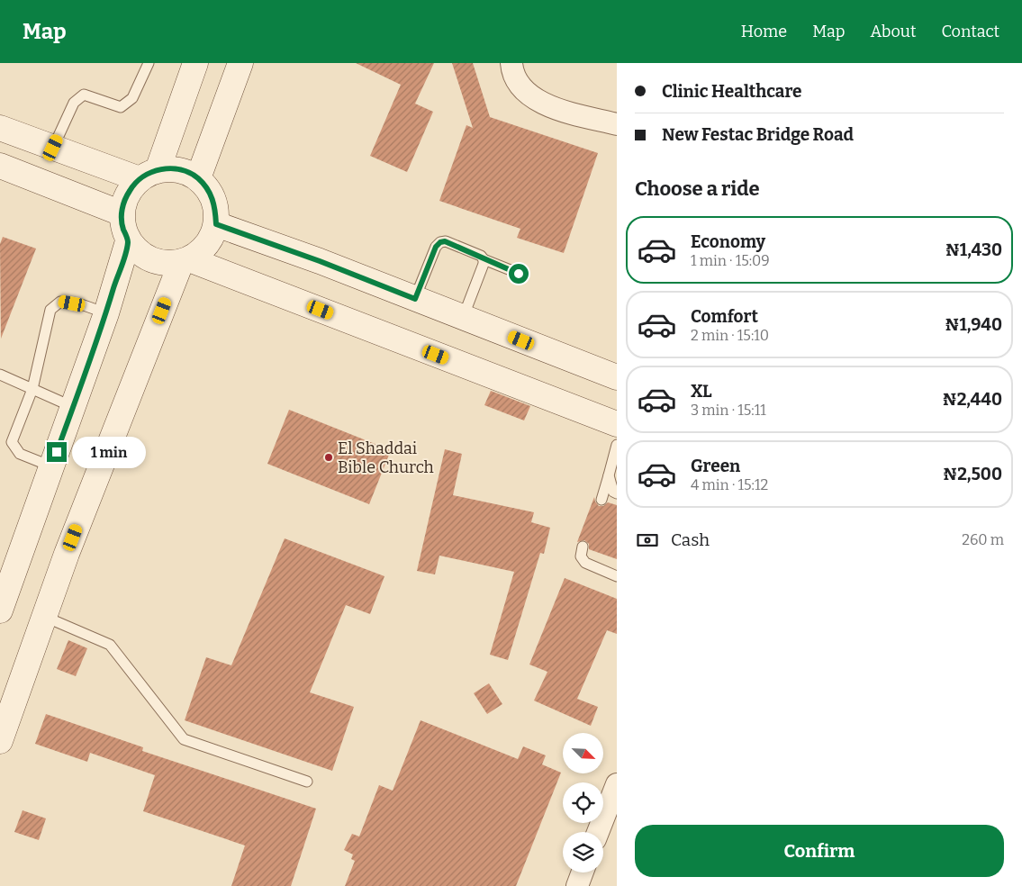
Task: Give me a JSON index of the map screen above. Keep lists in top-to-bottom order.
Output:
{
  "places": ["El Shaddai Bible Church"],
  "north": "bottom right",
  "page": {
    "header": "Map",
    "nav": [
      "Home",
      "Map",
      "About",
      "Contact"
    ],
    "banner": ["Clinic Healthcare", "New Festac Bridge Road"],
    "heading": "Choose a ride",
    "list": [
      {
        "name": "Economy",
        "note": "1 min · 15:09",
        "value": "₦1,430"
      },
      {
        "name": "Comfort",
        "note": "2 min · 15:10",
        "value": "₦1,940"
      },
      {
        "name": "XL",
        "note": "3 min · 15:11",
        "value": "₦2,440"
      },
      {
        "name": "Green",
        "note": "4 min · 15:12",
        "value": "₦2,500"
      }
    ],
    "bubble": "1 min",
    "pay": ["Cash", "260 m"],
    "buttons": "Confirm"
  }
}
